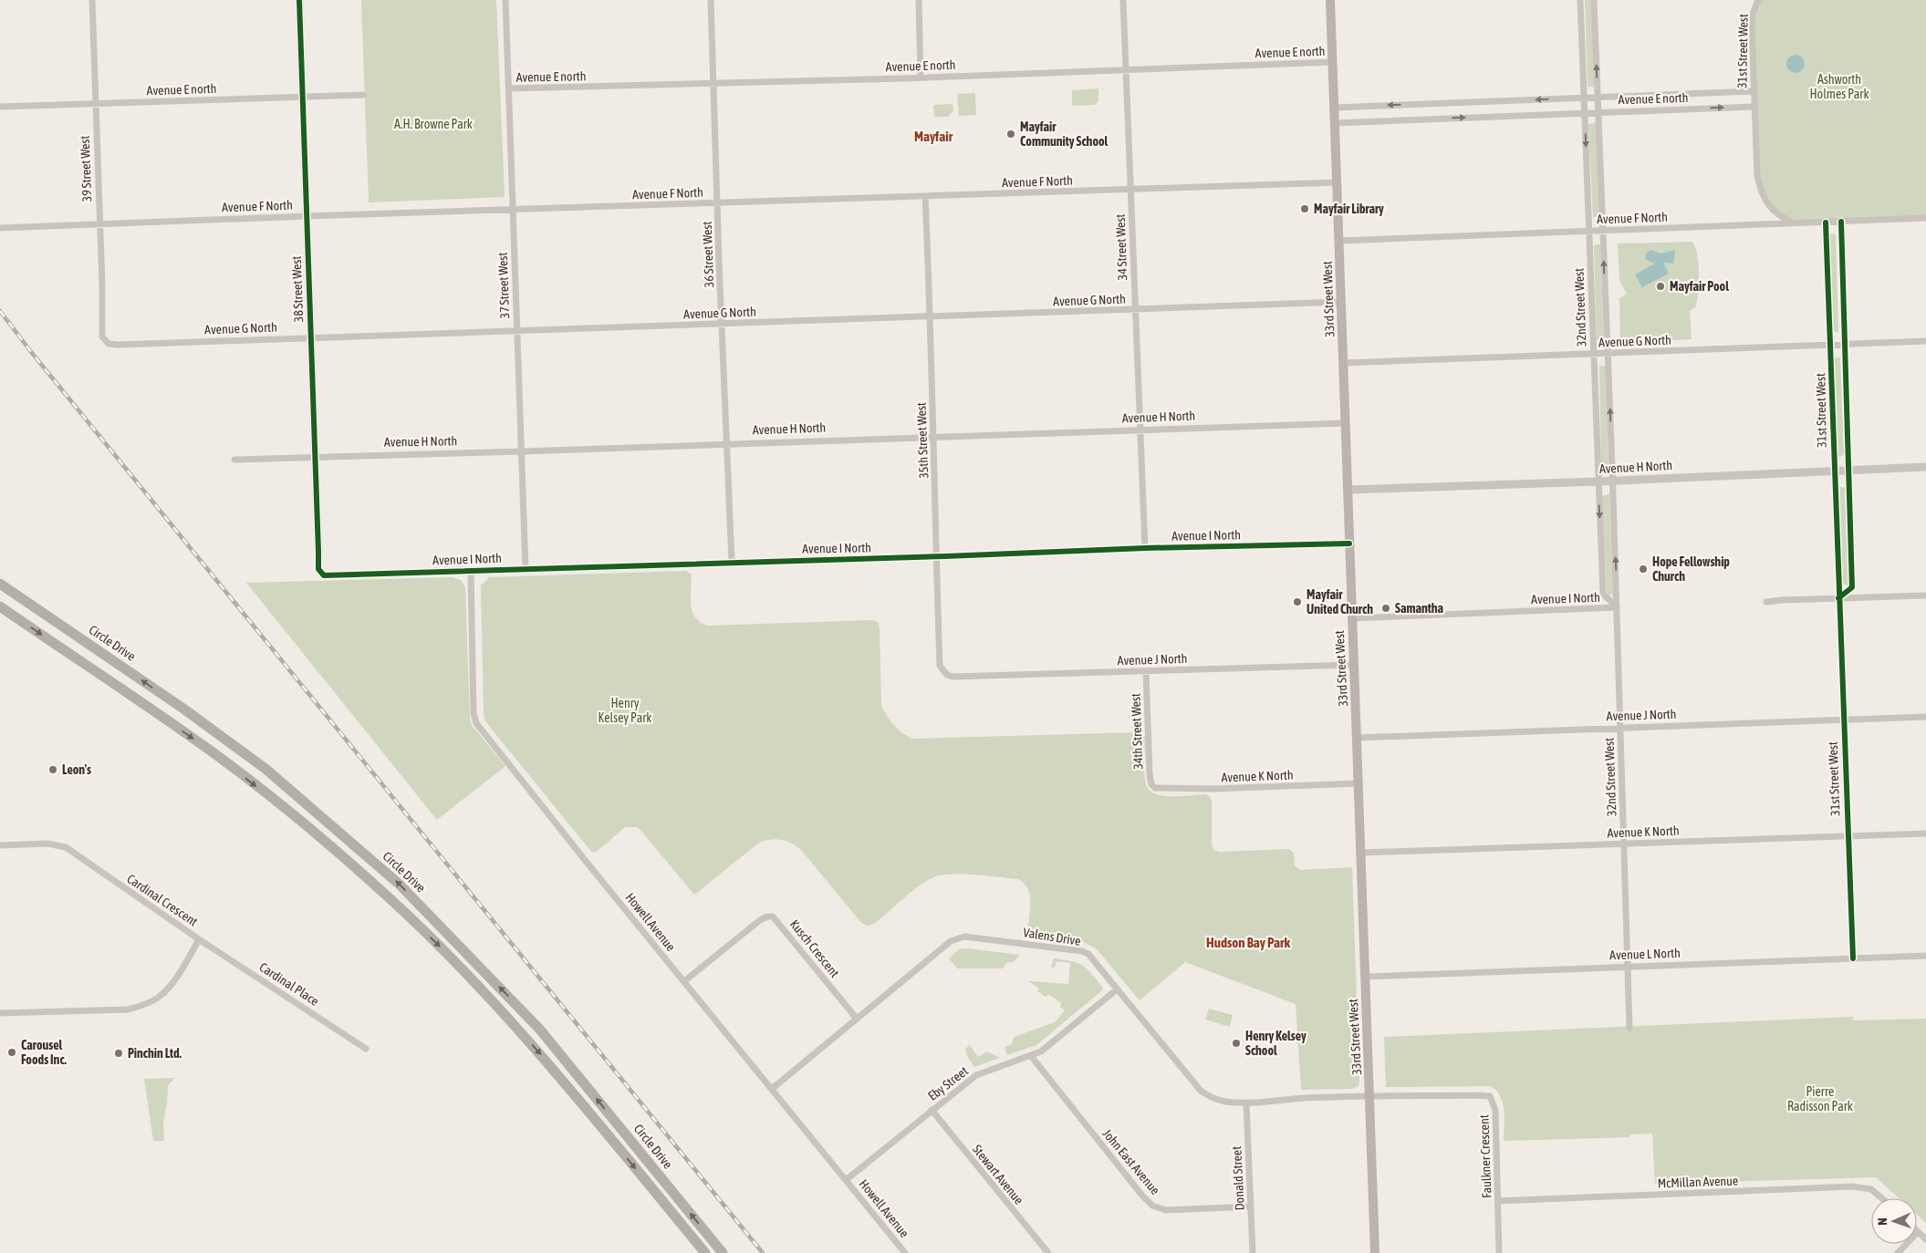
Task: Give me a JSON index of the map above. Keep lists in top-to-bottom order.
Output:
{
  "streets": {
    "highway": ["Circle Drive"],
    "main road": ["33rd Street West"],
    "street": [
      "31st Street West",
      "Avenue E north",
      "39 Street West",
      "Avenue F North",
      "34 Street West",
      "36 Street West",
      "37 Street West",
      "38 Street West",
      "Avenue G North",
      "32nd Street West",
      "Avenue H North",
      "35th Street West",
      "Avenue I North",
      "Avenue J North",
      "34th Street West",
      "Avenue K North",
      "Cardinal Crescent",
      "Howell Avenue",
      "Valens Drive",
      "Kusch Crescent",
      "Avenue L North",
      "Cardinal Place",
      "Eby Street",
      "Faulkner Crescent",
      "John East Avenue",
      "Stewart Avenue",
      "Donald Street",
      "McMillan Avenue"
    ]
  },
  "crossings": [
    ["31st Street West", "Avenue E north"],
    ["31st Street West", "Avenue F North"],
    ["31st Street West", "Avenue G North"],
    ["31st Street West", "Avenue H North"],
    ["31st Street West", "Avenue J North"],
    ["31st Street West", "Avenue K North"],
    ["31st Street West", "Avenue L North"],
    ["Avenue E north", "39 Street West"],
    ["Avenue E north", "34 Street West"],
    ["Avenue E north", "36 Street West"],
    ["Avenue E north", "37 Street West"],
    ["Avenue E north", "38 Street West"],
    ["Avenue E north", "33rd Street West"],
    ["Avenue E north", "32nd Street West"],
    ["39 Street West", "Avenue F North"],
    ["39 Street West", "Avenue G North"],
    ["Avenue F North", "34 Street West"],
    ["Avenue F North", "36 Street West"],
    ["Avenue F North", "37 Street West"],
    ["Avenue F North", "38 Street West"],
    ["Avenue F North", "33rd Street West"],
    ["Avenue F North", "32nd Street West"],
    ["Avenue F North", "35th Street West"],
    ["34 Street West", "Avenue G North"],
    ["34 Street West", "Avenue H North"],
    ["34 Street West", "Avenue I North"],
    ["36 Street West", "Avenue G North"],
    ["36 Street West", "Avenue H North"],
    ["36 Street West", "Avenue I North"],
    ["37 Street West", "Avenue G North"],
    ["37 Street West", "Avenue H North"],
    ["37 Street West", "Avenue I North"],
    ["38 Street West", "Avenue G North"],
    ["38 Street West", "Avenue H North"],
    ["38 Street West", "Avenue I North"],
    ["33rd Street West", "Avenue G North"],
    ["33rd Street West", "Avenue H North"],
    ["33rd Street West", "Avenue I North"],
    ["33rd Street West", "Avenue J North"],
    ["33rd Street West", "Avenue K North"],
    ["33rd Street West", "Valens Drive"],
    ["33rd Street West", "Avenue L North"],
    ["33rd Street West", "Faulkner Crescent"],
    ["Avenue G North", "32nd Street West"],
    ["Avenue G North", "35th Street West"],
    ["32nd Street West", "Avenue H North"],
    ["32nd Street West", "Avenue I North"],
    ["32nd Street West", "Avenue J North"],
    ["32nd Street West", "Avenue K North"],
    ["32nd Street West", "Avenue L North"],
    ["Avenue H North", "35th Street West"],
    ["35th Street West", "Avenue I North"],
    ["35th Street West", "Avenue J North"],
    ["Avenue I North", "Howell Avenue"],
    ["Avenue J North", "34th Street West"],
    ["34th Street West", "Avenue K North"],
    ["Cardinal Crescent", "Cardinal Place"],
    ["Howell Avenue", "Valens Drive"],
    ["Howell Avenue", "Kusch Crescent"],
    ["Howell Avenue", "Eby Street"],
    ["Valens Drive", "Kusch Crescent"],
    ["Valens Drive", "Eby Street"],
    ["Valens Drive", "Faulkner Crescent"],
    ["Valens Drive", "Donald Street"],
    ["Eby Street", "John East Avenue"],
    ["Eby Street", "Stewart Avenue"],
    ["Faulkner Crescent", "McMillan Avenue"],
    ["John East Avenue", "Donald Street"]
  ],
  "districts": ["Mayfair", "Hudson Bay Park"],
  "parks": [
    "Ashworth Holmes Park",
    "A.H. Browne Park",
    "Henry Kelsey Park",
    "Pierre Radisson Park"
  ],
  "places": [
    "Mayfair Community School",
    "Mayfair Library",
    "Mayfair Pool",
    "Hope Fellowship Church",
    "Mayfair United Church",
    "Samantha",
    "Leon's",
    "Henry Kelsey School",
    "Carousel Foods Inc.",
    "Pinchin Ltd."
  ],
  "north": "left"
}
